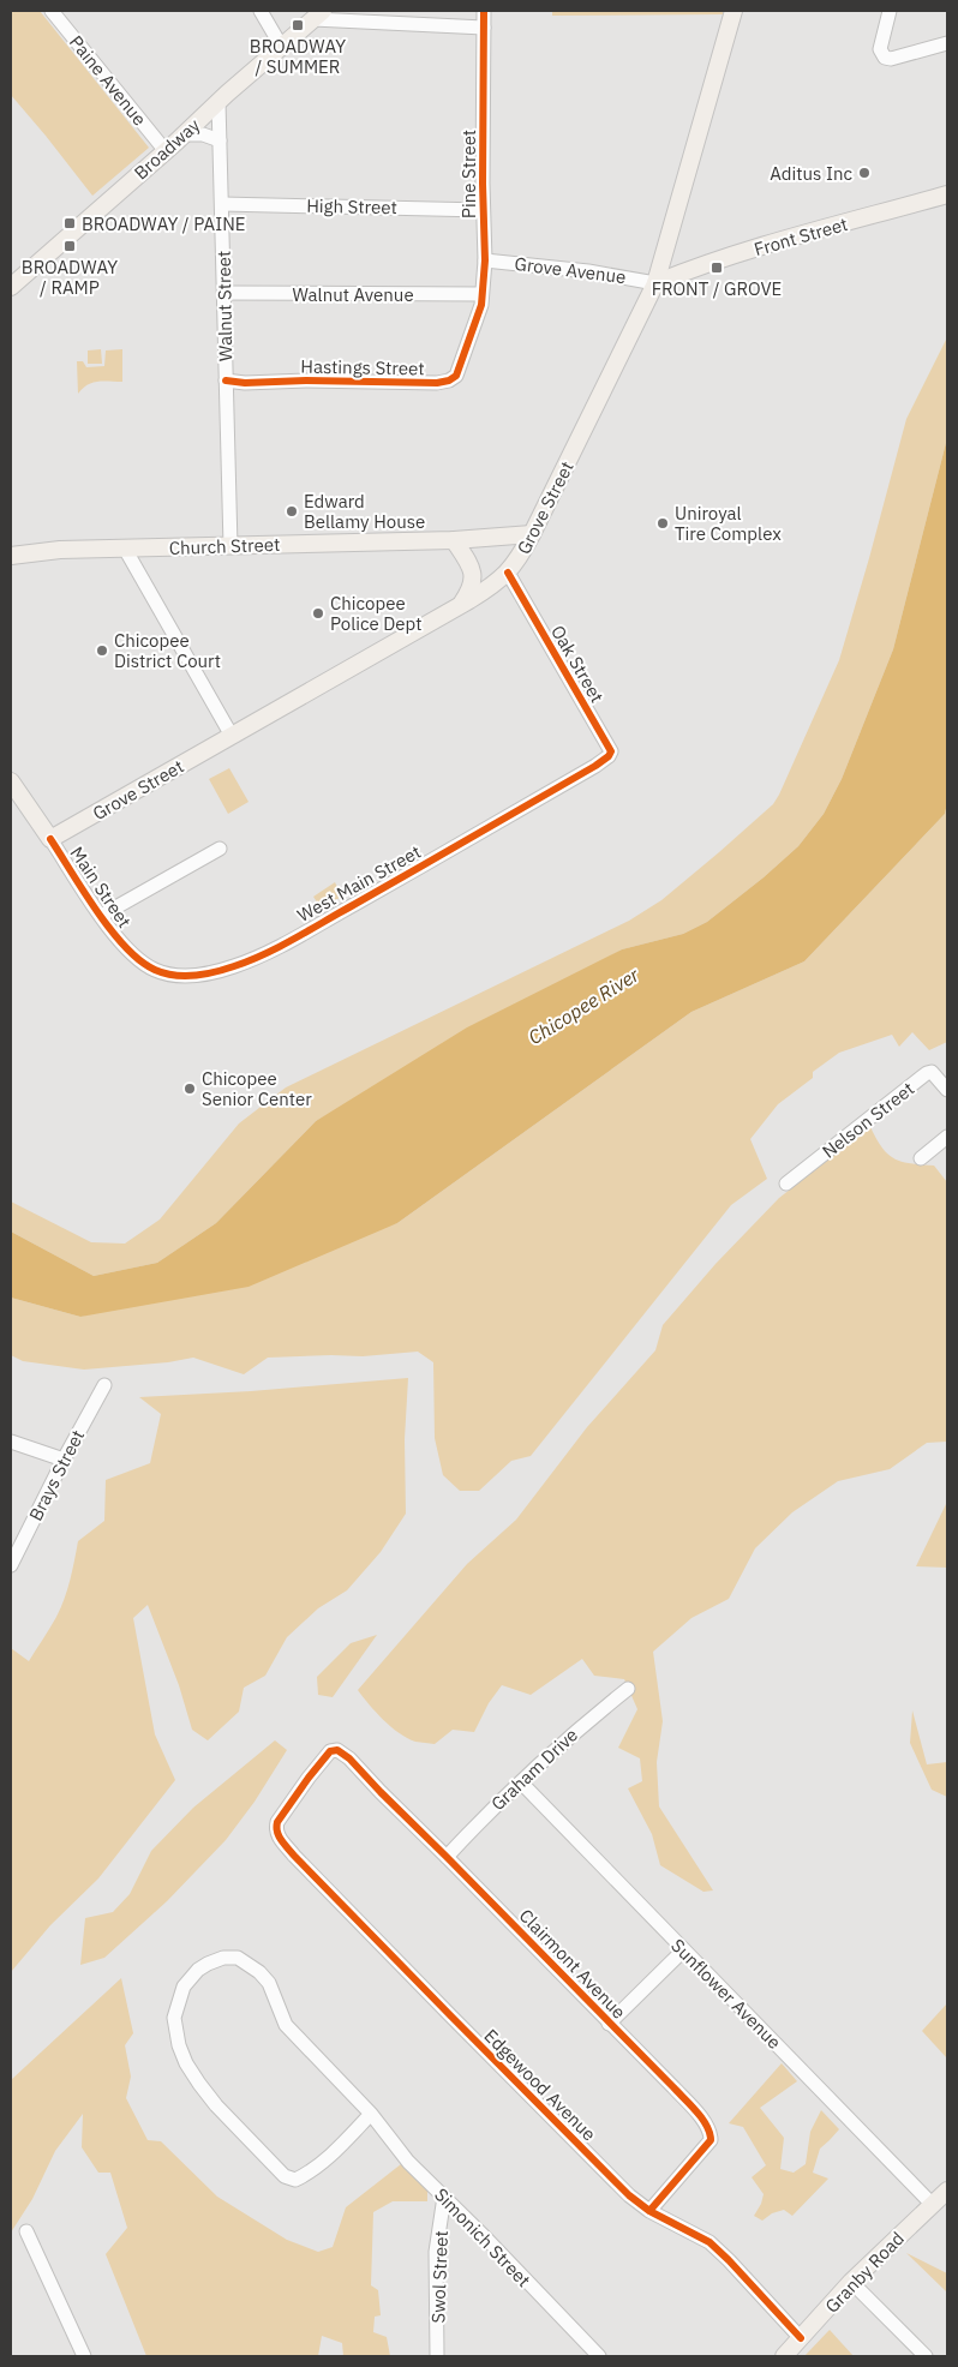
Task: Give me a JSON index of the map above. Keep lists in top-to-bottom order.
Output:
{
  "streets": {
    "main road": [
      "Broadway",
      "Front Street",
      "Grove Street",
      "Church Street",
      "Main Street",
      "Granby Road"
    ],
    "street": [
      "Paine Avenue",
      "Pine Street",
      "High Street",
      "Grove Avenue",
      "Walnut Avenue",
      "Walnut Street",
      "Hastings Street",
      "Oak Street",
      "West Main Street",
      "Nelson Street",
      "Brays Street",
      "Graham Drive",
      "Clairmont Avenue",
      "Sunflower Avenue",
      "Edgewood Avenue",
      "Simonich Street",
      "Swol Street"
    ]
  },
  "crossings": [
    ["Paine Avenue", "Broadway"],
    ["Broadway", "Walnut Street"],
    ["Pine Street", "High Street"],
    ["Pine Street", "Grove Avenue"],
    ["Pine Street", "Walnut Avenue"],
    ["Pine Street", "Hastings Street"],
    ["High Street", "Walnut Street"],
    ["Front Street", "Grove Avenue"],
    ["Front Street", "Grove Street"],
    ["Grove Avenue", "Grove Street"],
    ["Walnut Avenue", "Walnut Street"],
    ["Walnut Street", "Hastings Street"],
    ["Walnut Street", "Church Street"],
    ["Grove Street", "Church Street"],
    ["Grove Street", "Oak Street"],
    ["Grove Street", "Main Street"],
    ["Oak Street", "West Main Street"],
    ["West Main Street", "Main Street"],
    ["Graham Drive", "Clairmont Avenue"],
    ["Graham Drive", "Sunflower Avenue"],
    ["Clairmont Avenue", "Edgewood Avenue"],
    ["Sunflower Avenue", "Granby Road"],
    ["Edgewood Avenue", "Granby Road"],
    ["Simonich Street", "Swol Street"]
  ],
  "water": ["Chicopee River"],
  "places": {
    "transit": [
      "BROADWAY / SUMMER",
      "BROADWAY / PAINE",
      "BROADWAY / RAMP",
      "FRONT / GROVE"
    ],
    "other": [
      "Aditus Inc",
      "Edward Bellamy House",
      "Uniroyal Tire Complex",
      "Chicopee Police Dept",
      "Chicopee District Court",
      "Chicopee Senior Center"
    ]
  }
}
